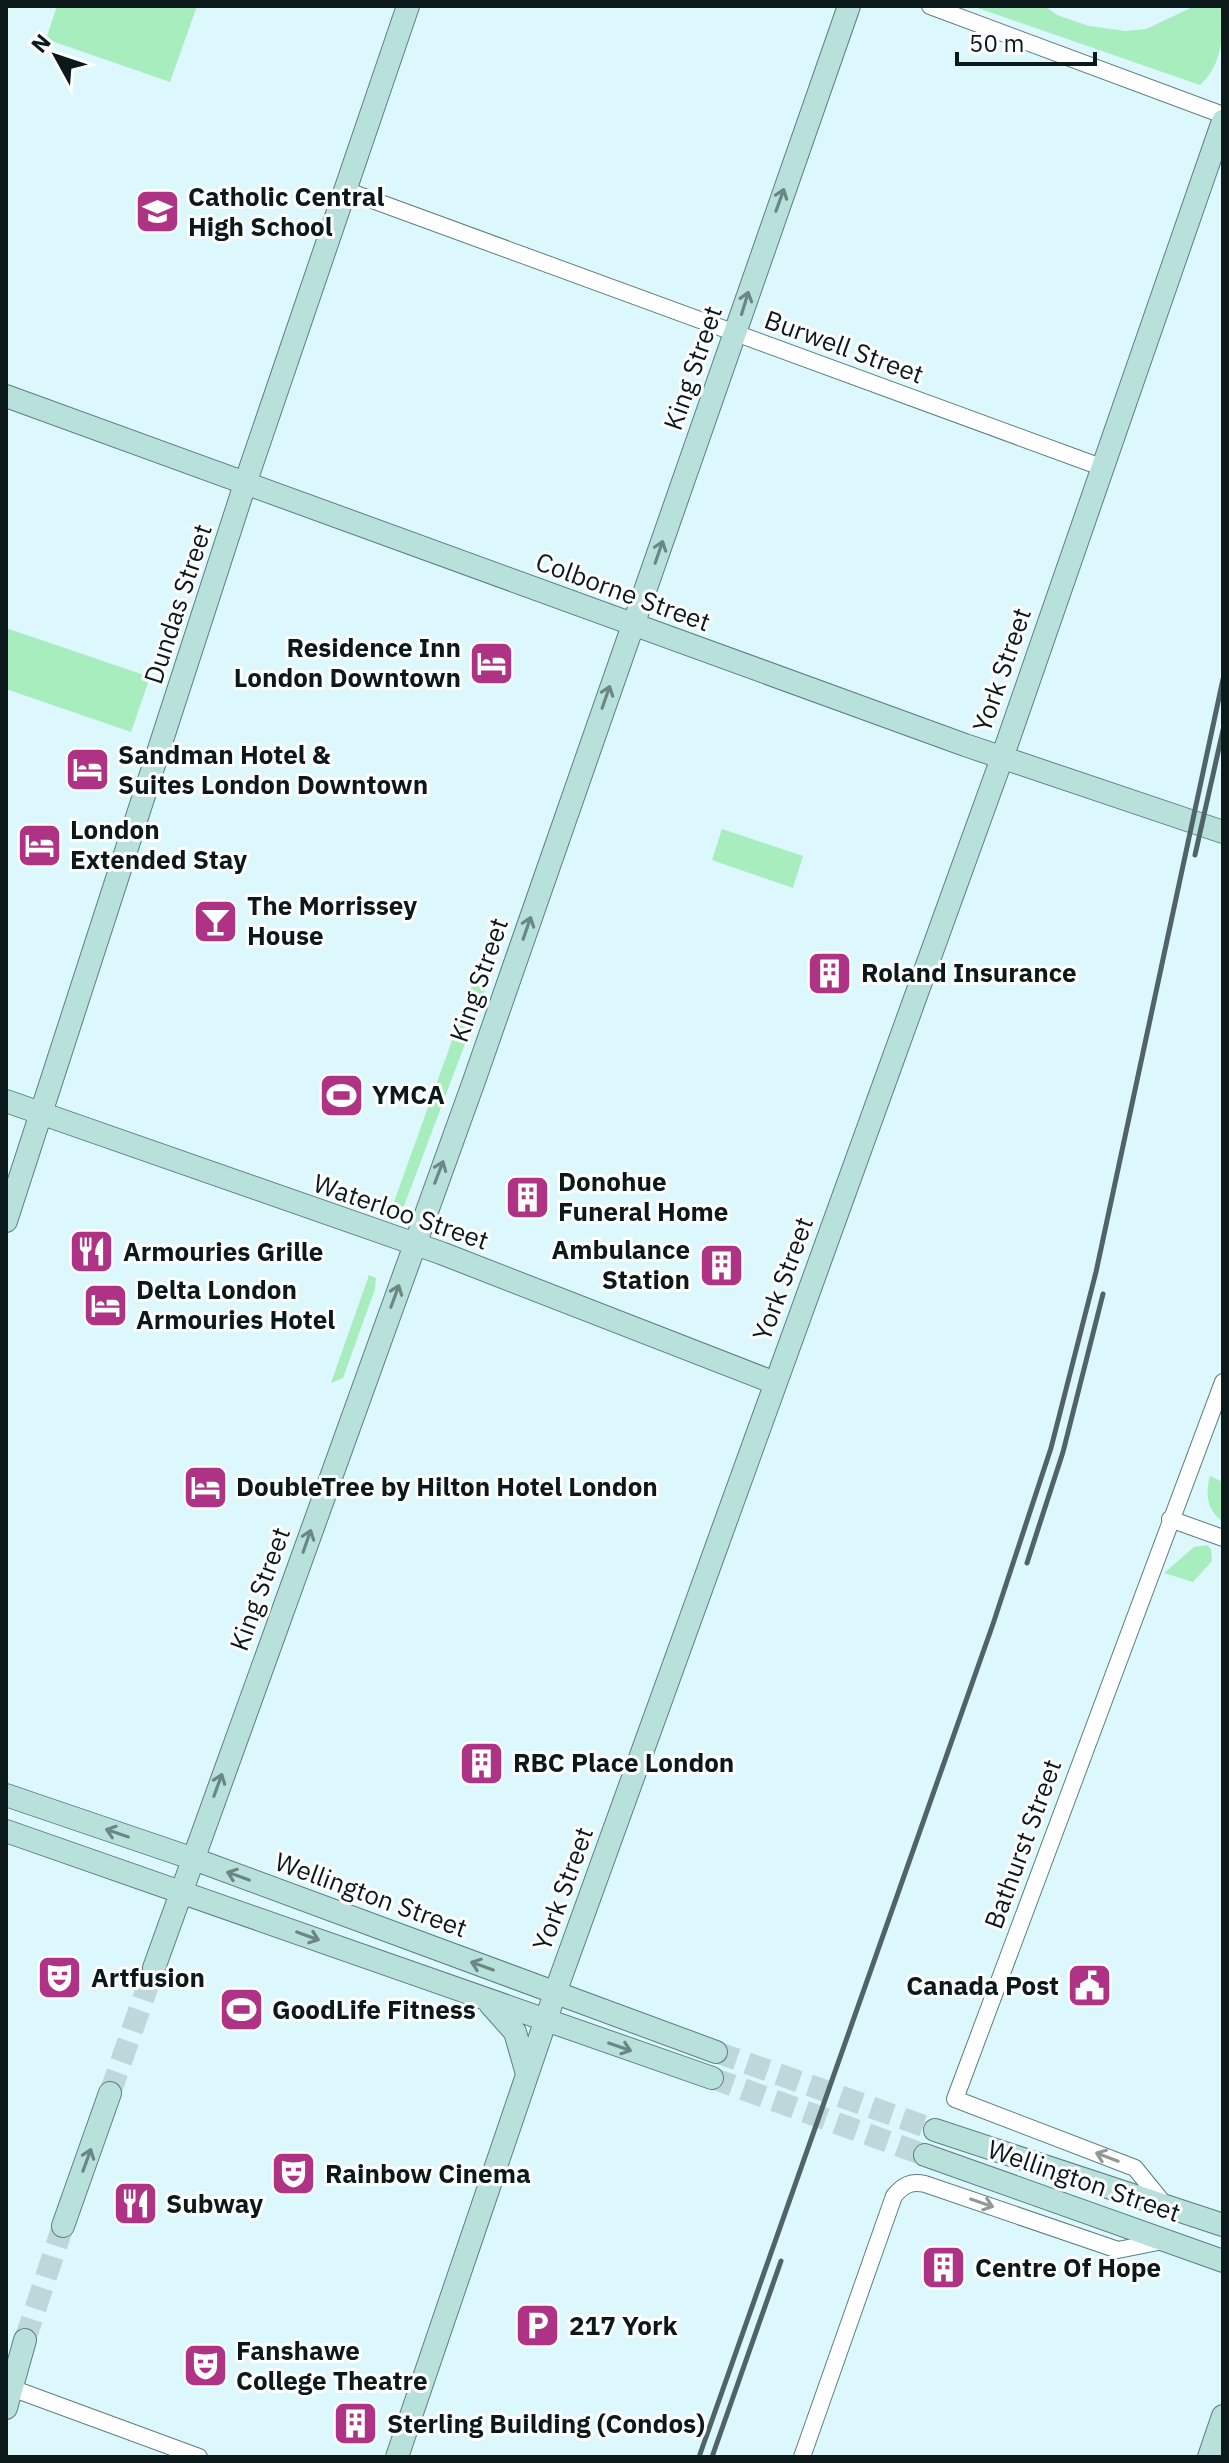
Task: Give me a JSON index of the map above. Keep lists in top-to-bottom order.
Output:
{
  "streets": {
    "main road": [
      "King Street",
      "Colborne Street",
      "Dundas Street",
      "York Street",
      "Waterloo Street",
      "Wellington Street"
    ],
    "street": ["Burwell Street", "Bathurst Street"]
  },
  "crossings": [
    ["Burwell Street", "King Street"],
    ["Burwell Street", "Dundas Street"],
    ["Burwell Street", "York Street"],
    ["King Street", "Colborne Street"],
    ["King Street", "Waterloo Street"],
    ["King Street", "Wellington Street"],
    ["Colborne Street", "Dundas Street"],
    ["Colborne Street", "York Street"],
    ["Dundas Street", "Waterloo Street"],
    ["York Street", "Waterloo Street"],
    ["York Street", "Wellington Street"],
    ["Bathurst Street", "Wellington Street"]
  ],
  "one_way": ["King Street"],
  "places": {
    "school or university": ["Catholic Central High School"],
    "hotel": [
      "Residence Inn London Downtown",
      "Sandman Hotel & Suites London Downtown",
      "London Extended Stay",
      "Delta London Armouries Hotel",
      "DoubleTree by Hilton Hotel London"
    ],
    "bar": ["The Morrissey House"],
    "building": [
      "Roland Insurance",
      "Donohue Funeral Home",
      "Ambulance Station",
      "RBC Place London",
      "Centre Of Hope",
      "Sterling Building (Condos)"
    ],
    "sports": ["YMCA", "GoodLife Fitness"],
    "restaurant": ["Armouries Grille", "Subway"],
    "theatre": ["Artfusion", "Rainbow Cinema", "Fanshawe College Theatre"],
    "public building": ["Canada Post"],
    "parking": ["217 York"]
  },
  "scale_bar": "50 m",
  "north": "top left"
}
